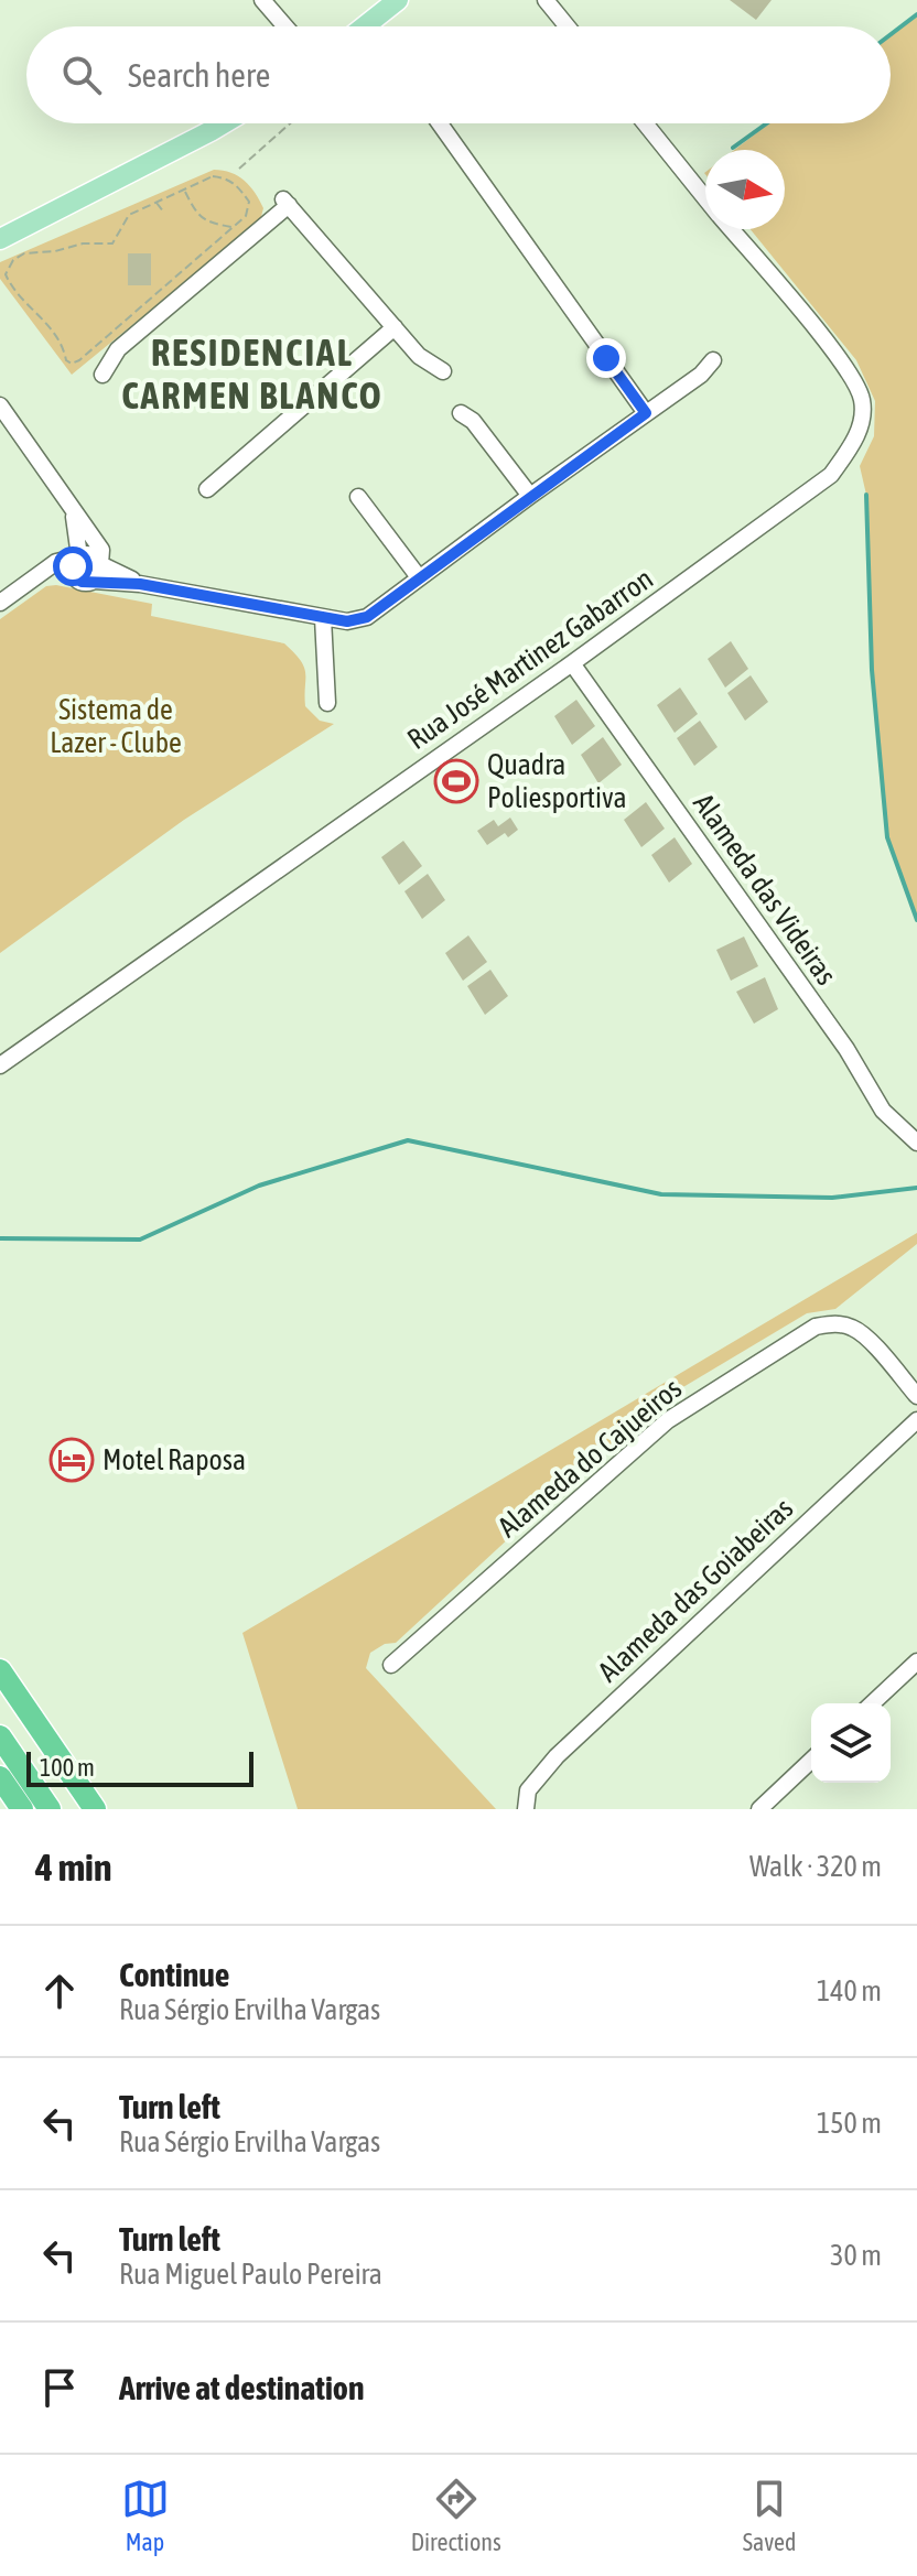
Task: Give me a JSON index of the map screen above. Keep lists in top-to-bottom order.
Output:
{
  "streets": {
    "street": [
      "Rua José Martinez Gabarron",
      "Alameda das Videiras",
      "Alameda do Cajueiros",
      "Alameda das Goiabeiras"
    ]
  },
  "crossings": [
    ["Rua José Martinez Gabarron", "Alameda das Videiras"]
  ],
  "districts": ["RESIDENCIAL CARMEN BLANCO"],
  "parks": ["Sistema de Lazer - Clube"],
  "places": {
    "sports": ["Quadra Poliesportiva"],
    "hotel": ["Motel Raposa"]
  },
  "scale_bar": "100 m",
  "north": "right",
  "page": {
    "search": "Search here",
    "scale": "100 m",
    "heading": ["4 min", "Walk · 320 m"],
    "list": [
      ["Continue", "Rua Sérgio Ervilha Vargas", "140 m"],
      ["Turn left", "Rua Sérgio Ervilha Vargas", "150 m"],
      ["Turn left", "Rua Miguel Paulo Pereira", "30 m"],
      "Arrive at destination"
    ],
    "nav": ["Map", "Directions", "Saved"]
  }
}
